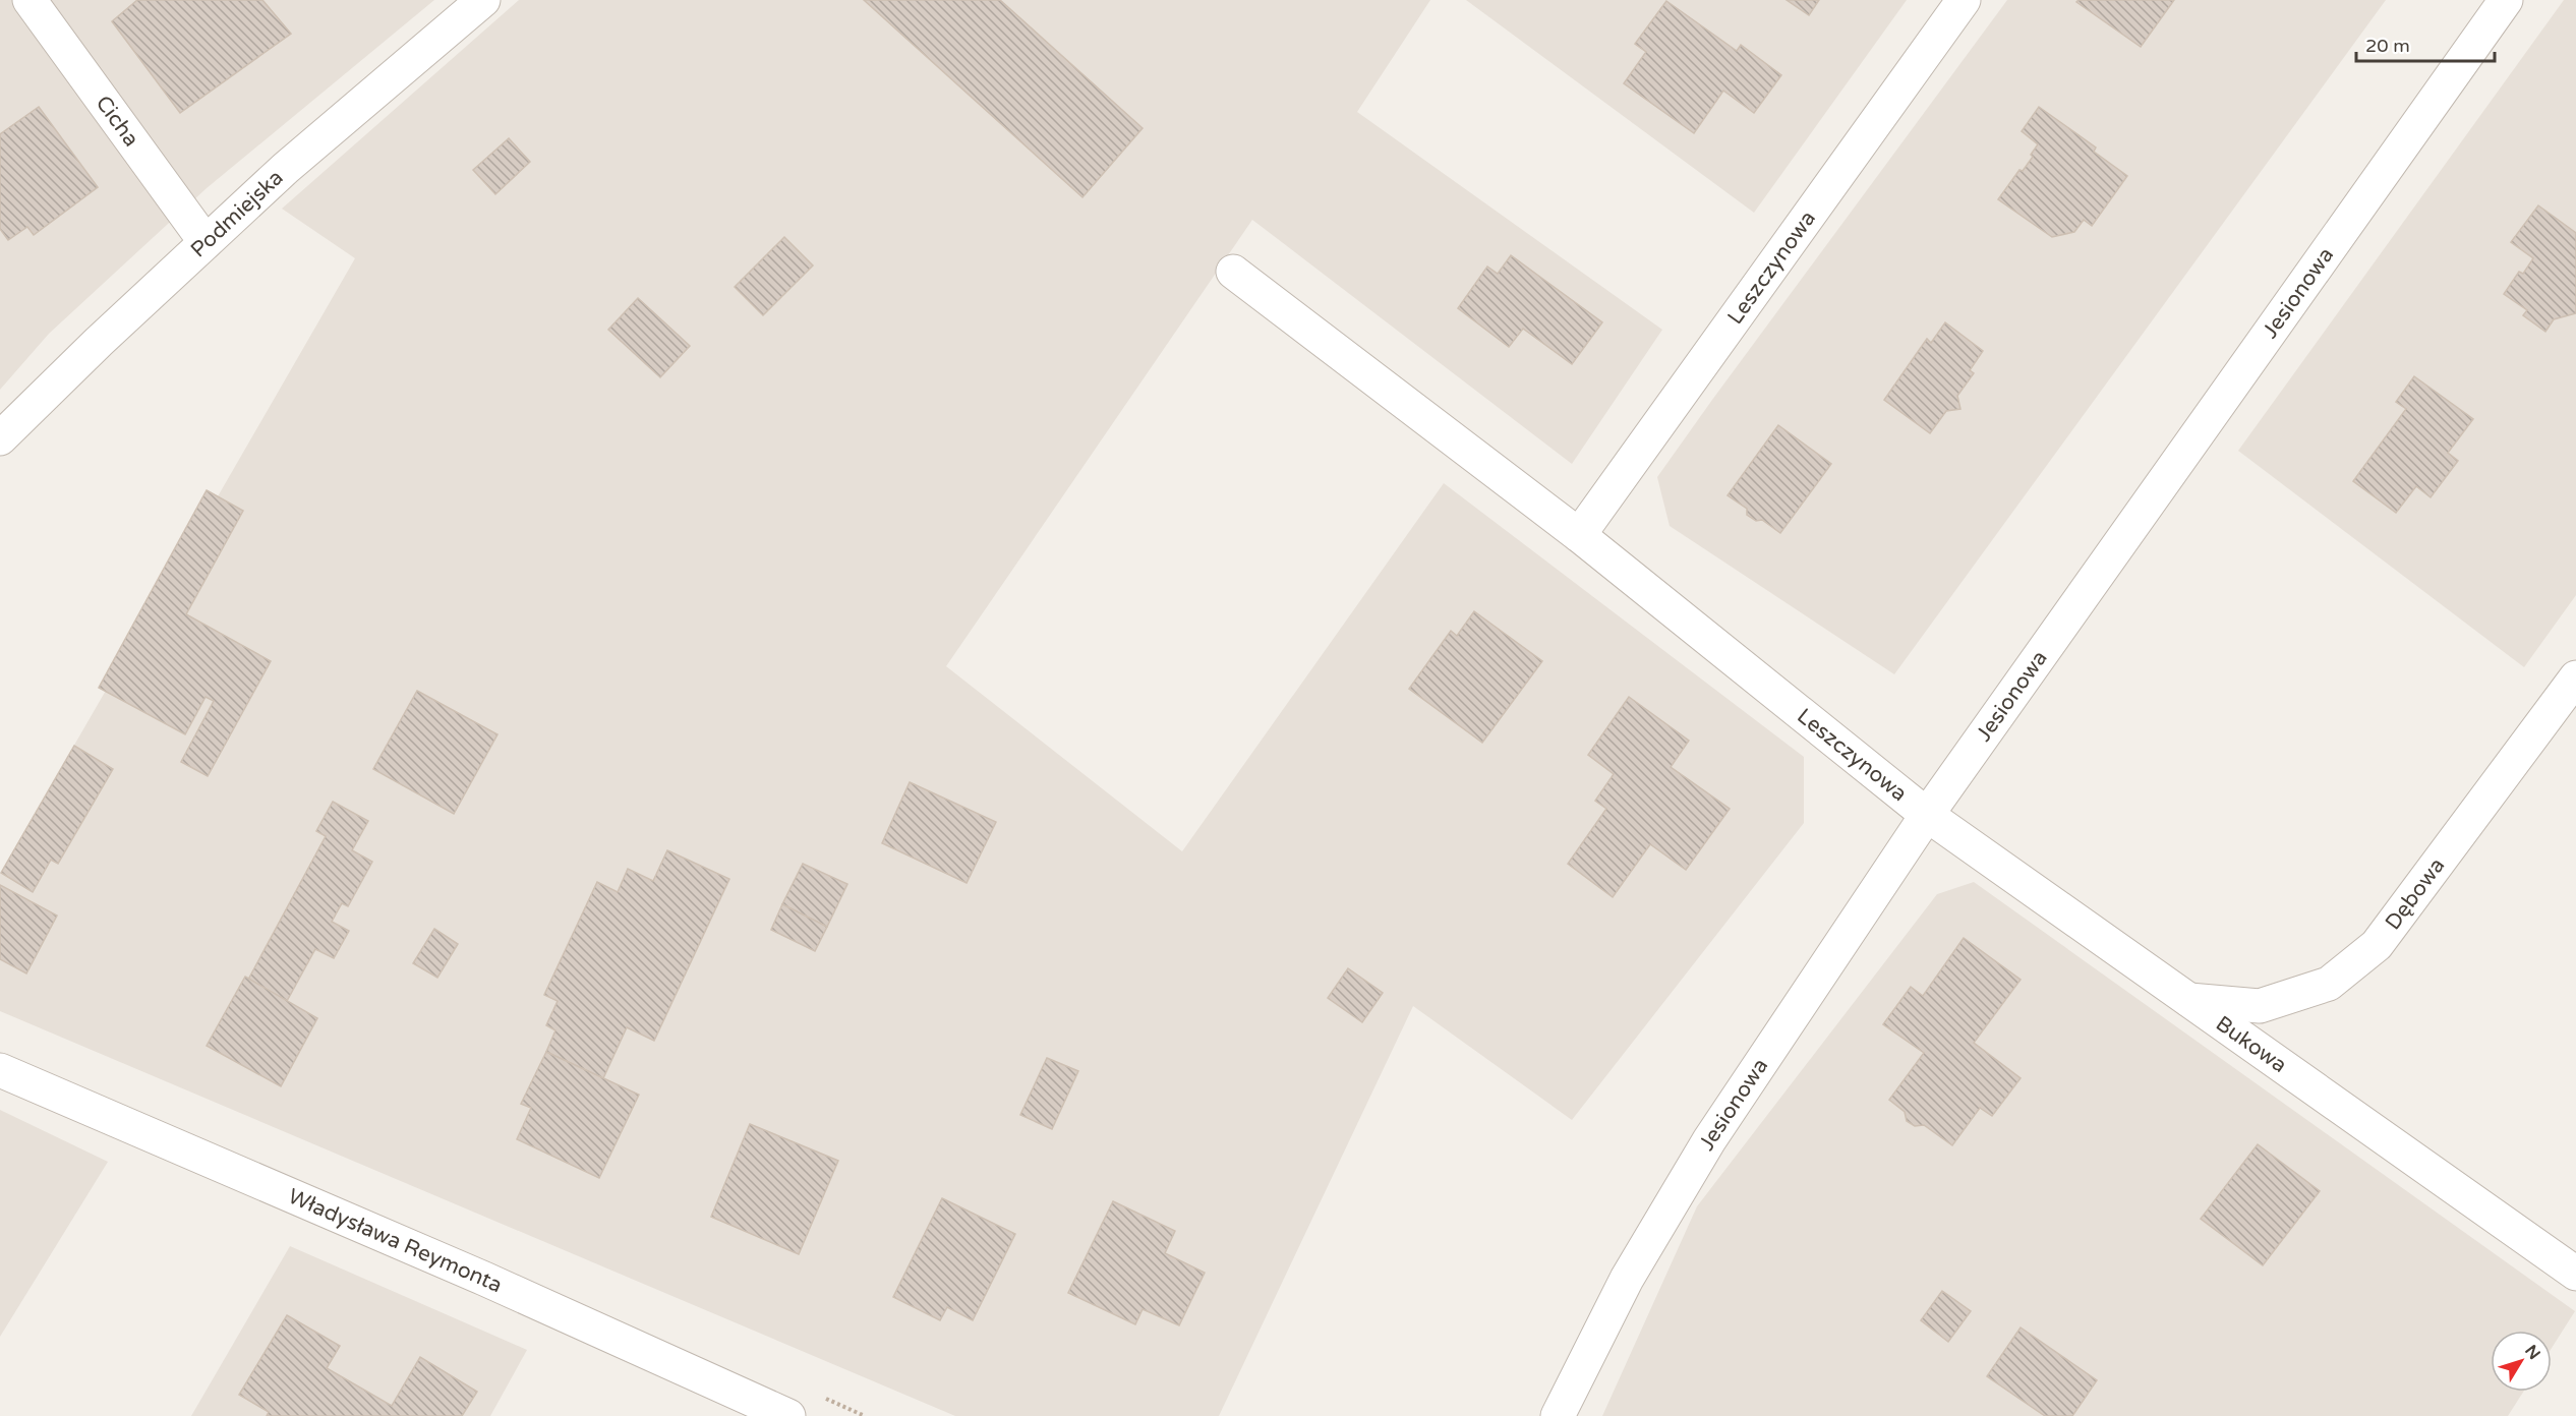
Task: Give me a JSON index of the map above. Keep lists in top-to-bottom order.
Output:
{
  "streets": {
    "street": [
      "Cicha",
      "Podmiejska",
      "Leszczynowa",
      "Jesionowa",
      "Dębowa",
      "Bukowa",
      "Władysława Reymonta"
    ]
  },
  "crossings": [
    ["Cicha", "Podmiejska"],
    ["Leszczynowa", "Jesionowa"],
    ["Leszczynowa", "Bukowa"],
    ["Jesionowa", "Bukowa"],
    ["Dębowa", "Bukowa"]
  ],
  "scale_bar": "20 m",
  "north": "top right"
}
